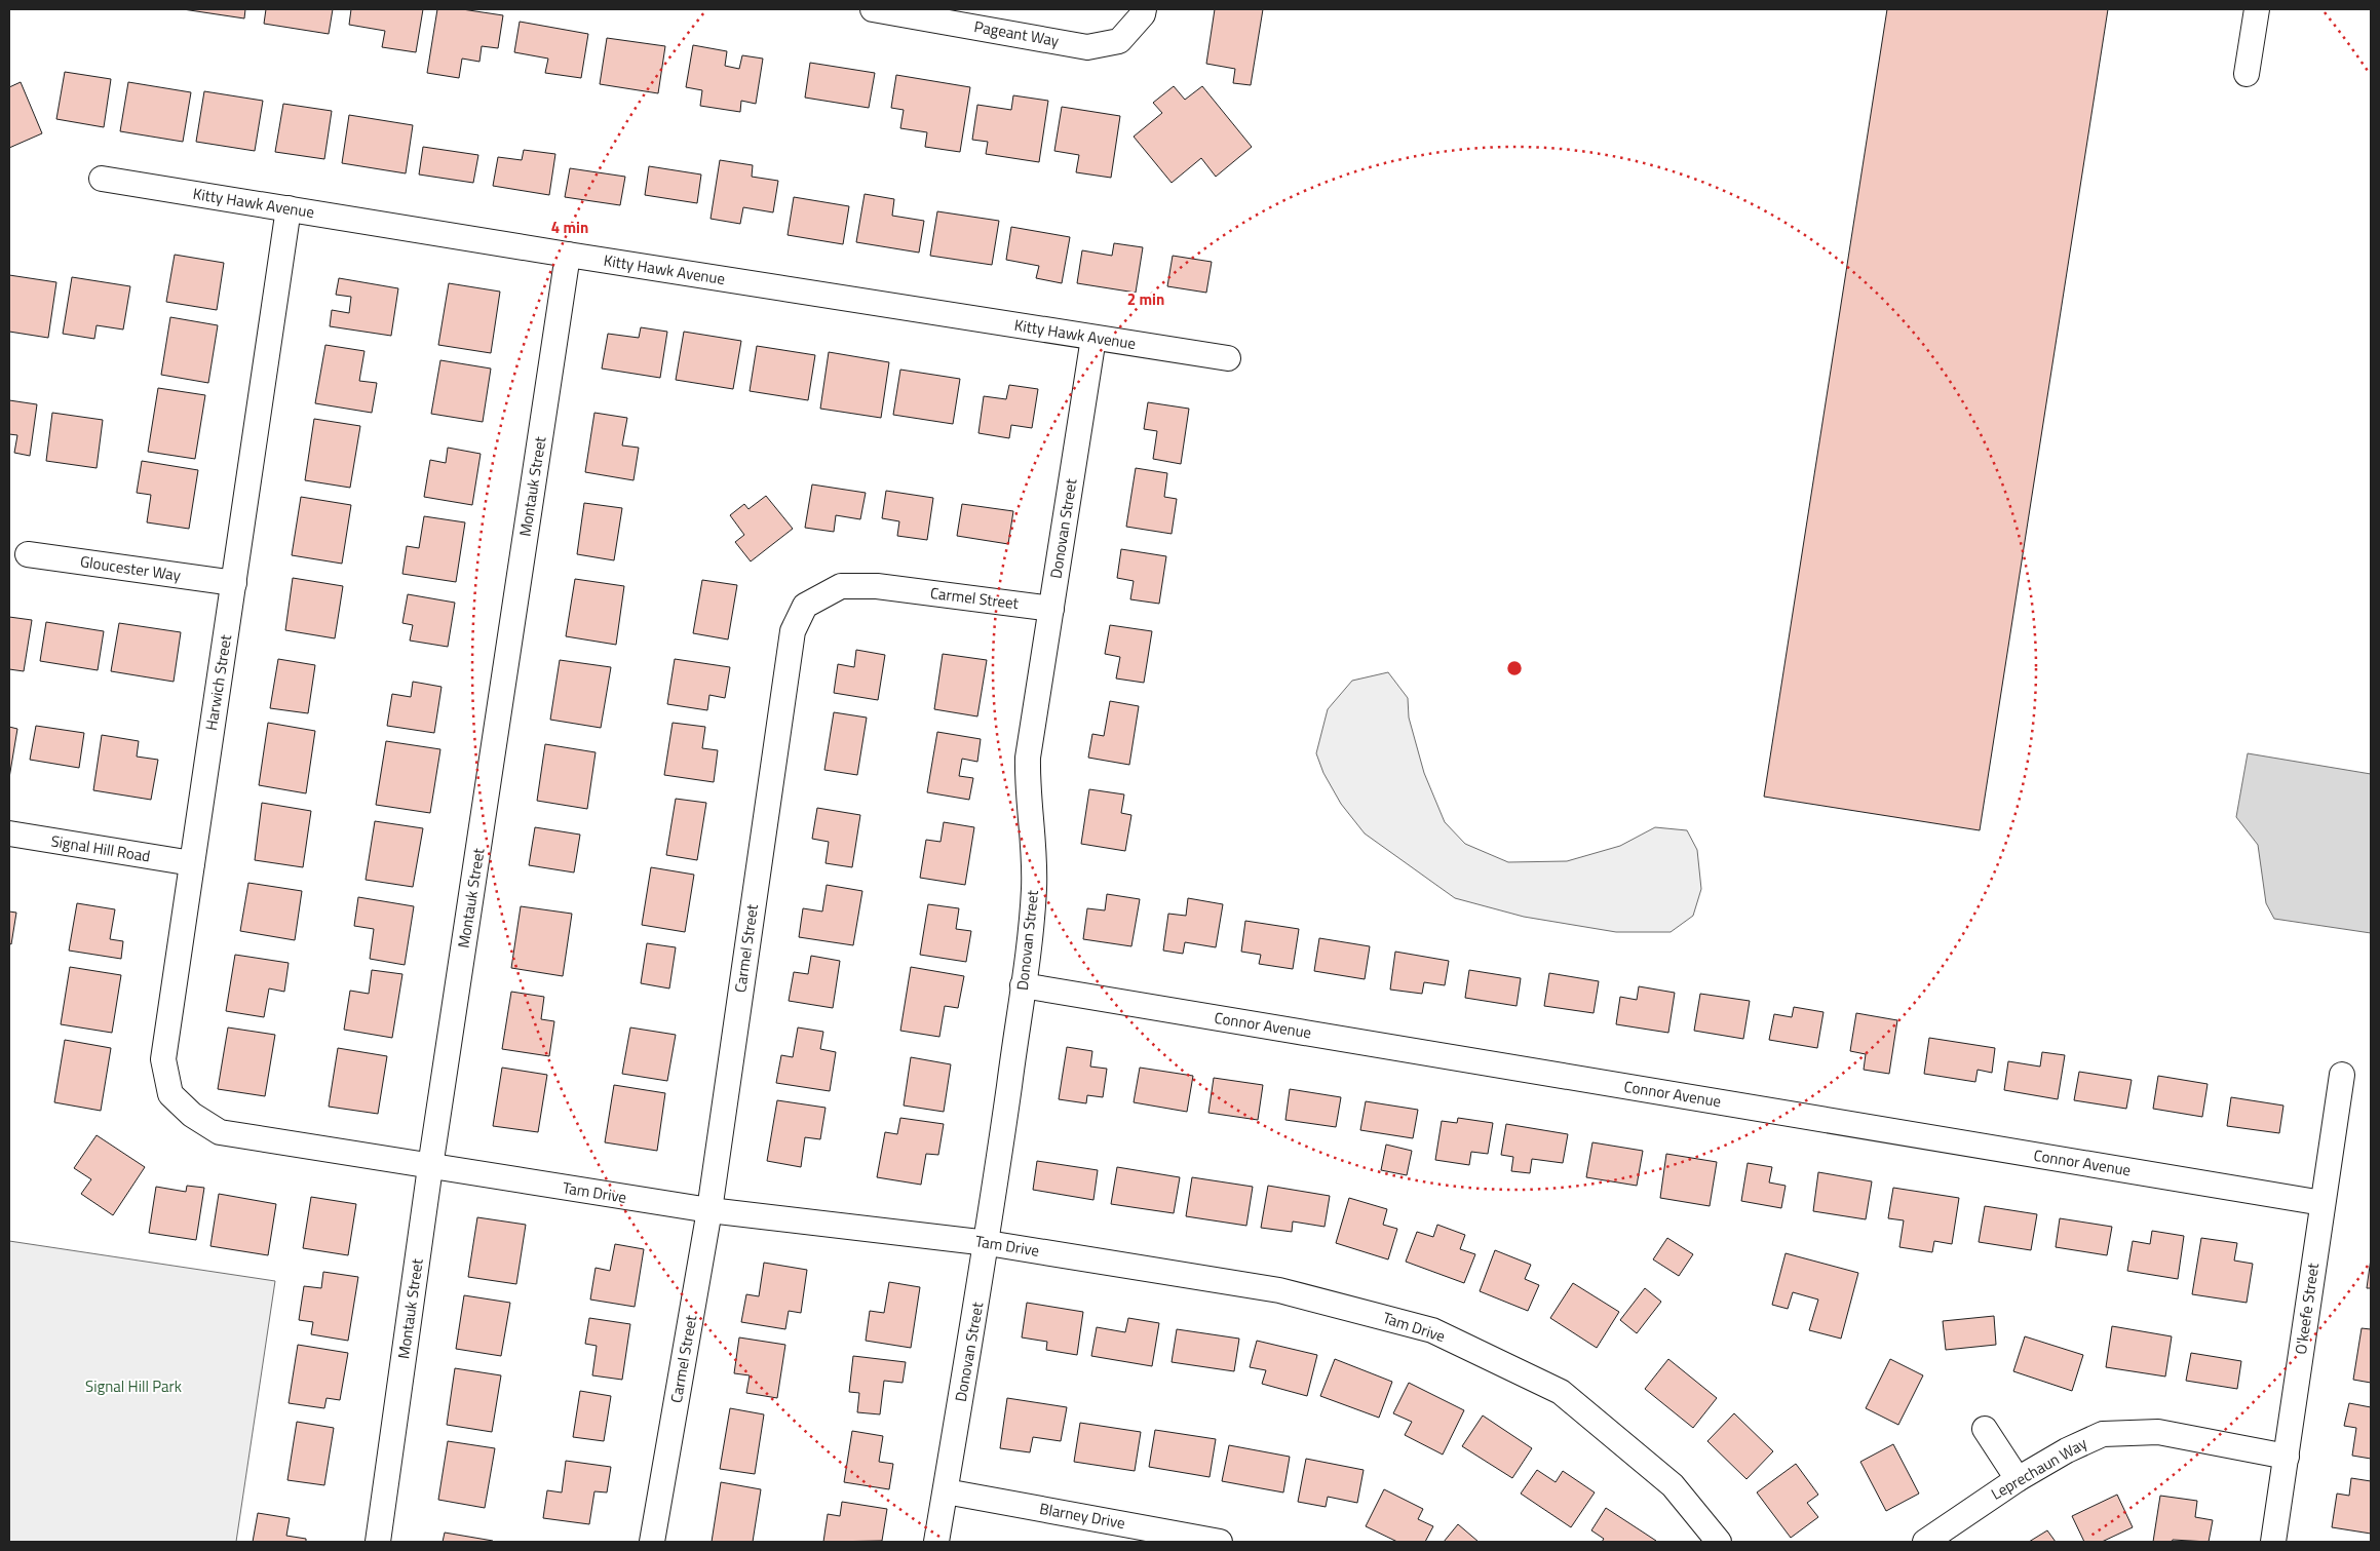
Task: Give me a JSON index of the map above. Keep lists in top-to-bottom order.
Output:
{
  "streets": {
    "street": [
      "Pageant Way",
      "Kitty Hawk Avenue",
      "Montauk Street",
      "Donovan Street",
      "Gloucester Way",
      "Carmel Street",
      "Harwich Street",
      "Signal Hill Road",
      "Connor Avenue",
      "Tam Drive",
      "O'keefe Street",
      "Leprechaun Way",
      "Blarney Drive"
    ]
  },
  "crossings": [
    ["Kitty Hawk Avenue", "Montauk Street"],
    ["Kitty Hawk Avenue", "Donovan Street"],
    ["Kitty Hawk Avenue", "Harwich Street"],
    ["Montauk Street", "Tam Drive"],
    ["Donovan Street", "Carmel Street"],
    ["Donovan Street", "Connor Avenue"],
    ["Donovan Street", "Tam Drive"],
    ["Donovan Street", "Blarney Drive"],
    ["Gloucester Way", "Harwich Street"],
    ["Carmel Street", "Tam Drive"],
    ["Harwich Street", "Signal Hill Road"],
    ["Harwich Street", "Tam Drive"],
    ["Connor Avenue", "O'keefe Street"],
    ["O'keefe Street", "Leprechaun Way"]
  ],
  "parks": ["Signal Hill Park"],
  "rings": ["4 min", "2 min"]
}
